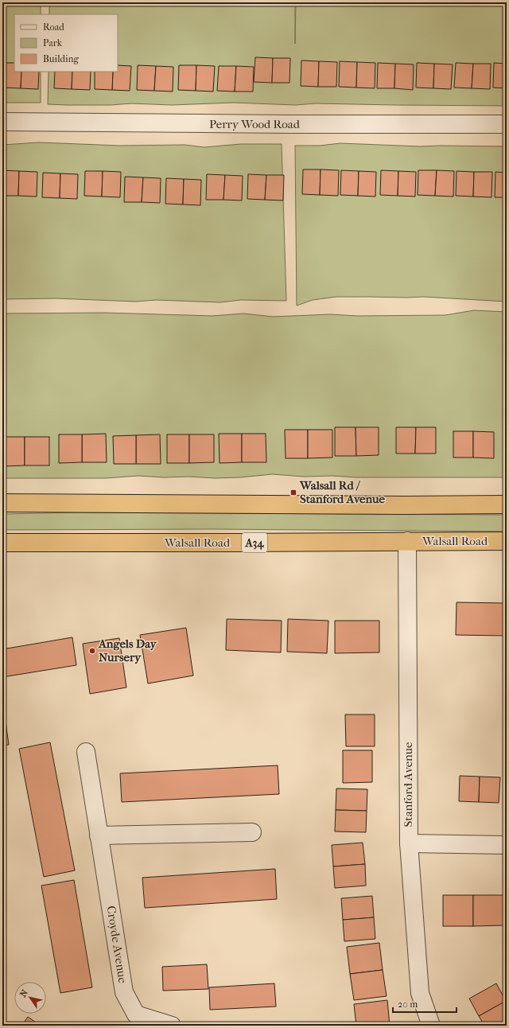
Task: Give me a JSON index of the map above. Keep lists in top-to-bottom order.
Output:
{
  "streets": {
    "highway": ["Walsall Road", "A34"],
    "street": ["Perry Wood Road", "Stanford Avenue", "Croyde Avenue"]
  },
  "crossings": [
    ["Walsall Road", "Stanford Avenue"]
  ],
  "places": {
    "transit": ["Walsall Rd / Stanford Avenue"],
    "other": ["Angels Day Nursery"]
  },
  "legend": ["Road", "Park", "Building"],
  "scale_bar": "20 m",
  "north": "top left"
}
